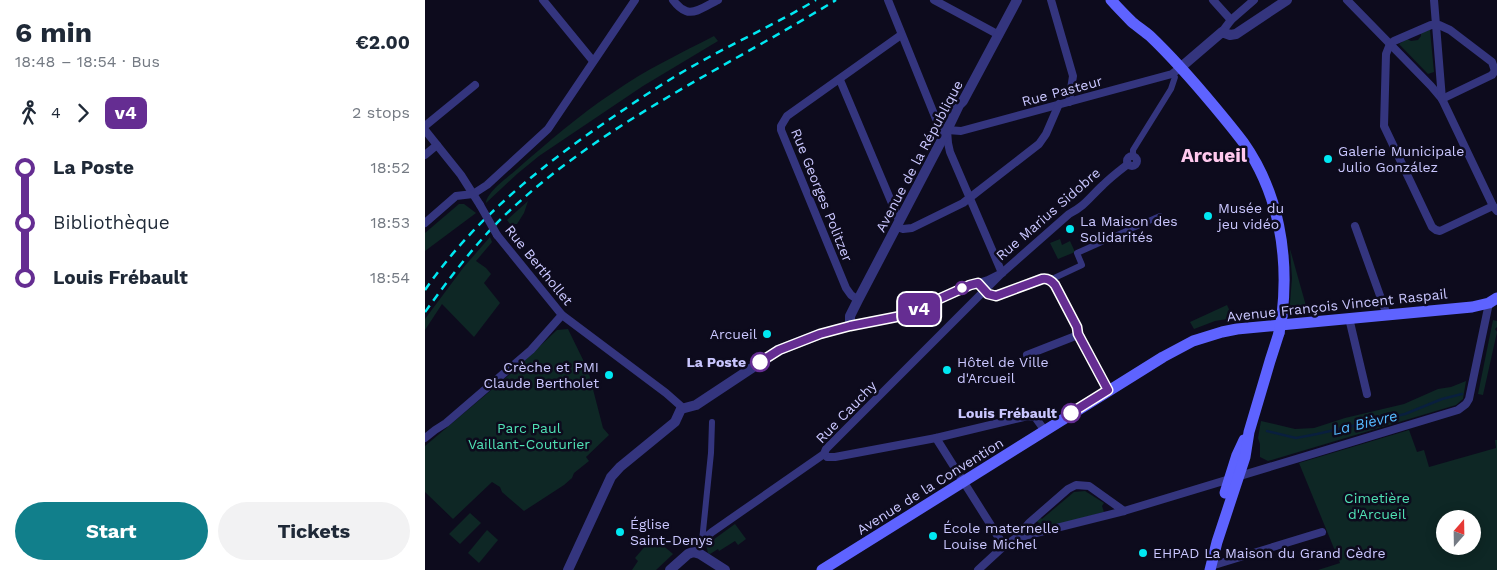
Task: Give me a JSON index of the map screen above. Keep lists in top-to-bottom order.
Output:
{
  "streets": {
    "main road": ["Avenue François Vincent Raspail", "Avenue de la Convention"],
    "street": [
      "Rue Pasteur",
      "Avenue de la République",
      "Rue Georges Politzer",
      "Rue Marius Sidobre",
      "Rue Berthollet",
      "Rue Cauchy"
    ]
  },
  "crossings": [
    ["Rue Pasteur", "Avenue de la République"],
    ["Rue Pasteur", "Rue Marius Sidobre"],
    ["Avenue de la République", "Rue Georges Politzer"],
    ["Avenue de la République", "Rue Marius Sidobre"],
    ["Rue Marius Sidobre", "Rue Berthollet"],
    ["Rue Marius Sidobre", "Rue Cauchy"],
    ["Avenue François Vincent Raspail", "Avenue de la Convention"]
  ],
  "districts": ["Arcueil"],
  "water": ["La Bièvre"],
  "parks": ["Parc Paul Vaillant-Couturier", "Cimetière d'Arcueil"],
  "places": [
    "Galerie Municipale Julio González",
    "Musée du jeu vidéo",
    "La Maison des Solidarités",
    "Arcueil",
    "La Poste",
    "Hôtel de Ville d'Arcueil",
    "Crèche et PMI Claude Bertholet",
    "Louis Frébault",
    "Église Saint-Denys",
    "École maternelle Louise Michel",
    "EHPAD La Maison du Grand Cèdre"
  ],
  "lines": ["bus line v4"],
  "north": "top",
  "page": {
    "heading": ["6 min", "18:48 – 18:54 · Bus", "€2.00"],
    "on_map": "v4",
    "legs": ["4", "v4", "2 stops"],
    "list": [
      {
        "name": "La Poste",
        "value": "18:52"
      },
      {
        "name": "Bibliothèque",
        "value": "18:53"
      },
      {
        "name": "Louis Frébault",
        "value": "18:54"
      }
    ],
    "buttons": ["Start", "Tickets"]
  }
}
